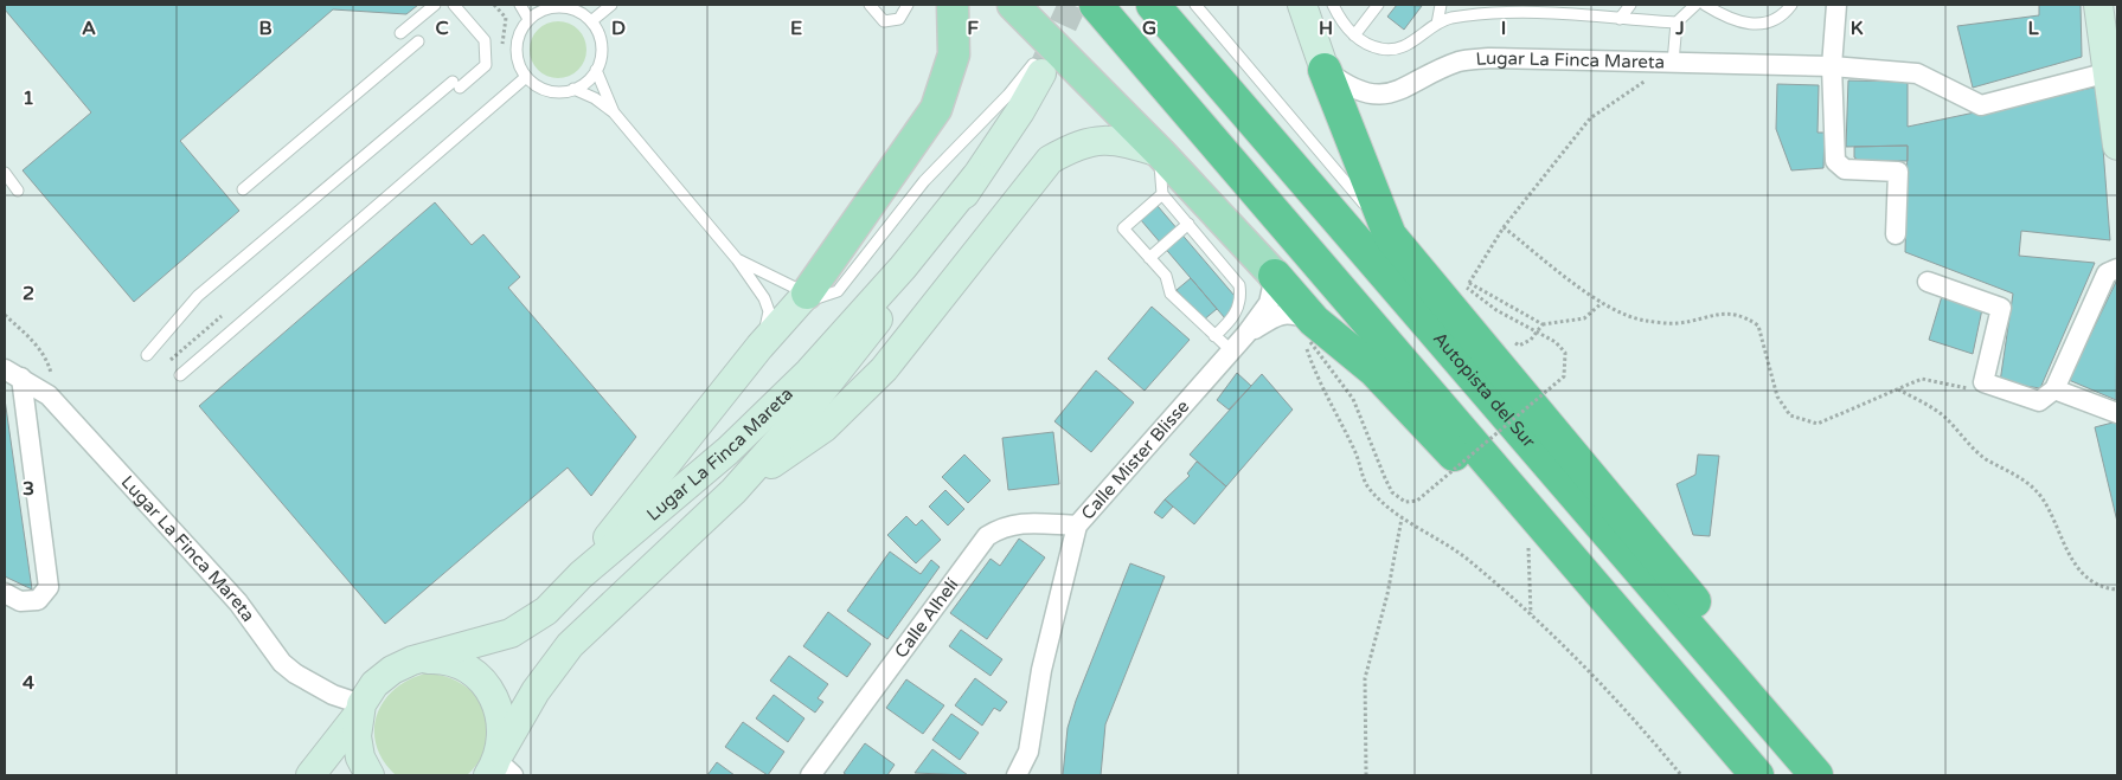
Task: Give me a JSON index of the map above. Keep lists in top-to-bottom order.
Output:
{
  "streets": {
    "highway": ["Autopista del Sur"],
    "street": ["Lugar La Finca Mareta", "Calle Mister Blisse", "Calle Alhelí"]
  },
  "crossings": [
    ["Calle Mister Blisse", "Calle Alhelí"]
  ],
  "grid": {
    "columns": [
      "A",
      "B",
      "C",
      "D",
      "E",
      "F",
      "G",
      "H",
      "I",
      "J",
      "K",
      "L"
    ],
    "rows": [
      "1",
      "2",
      "3",
      "4"
    ]
  }
}
